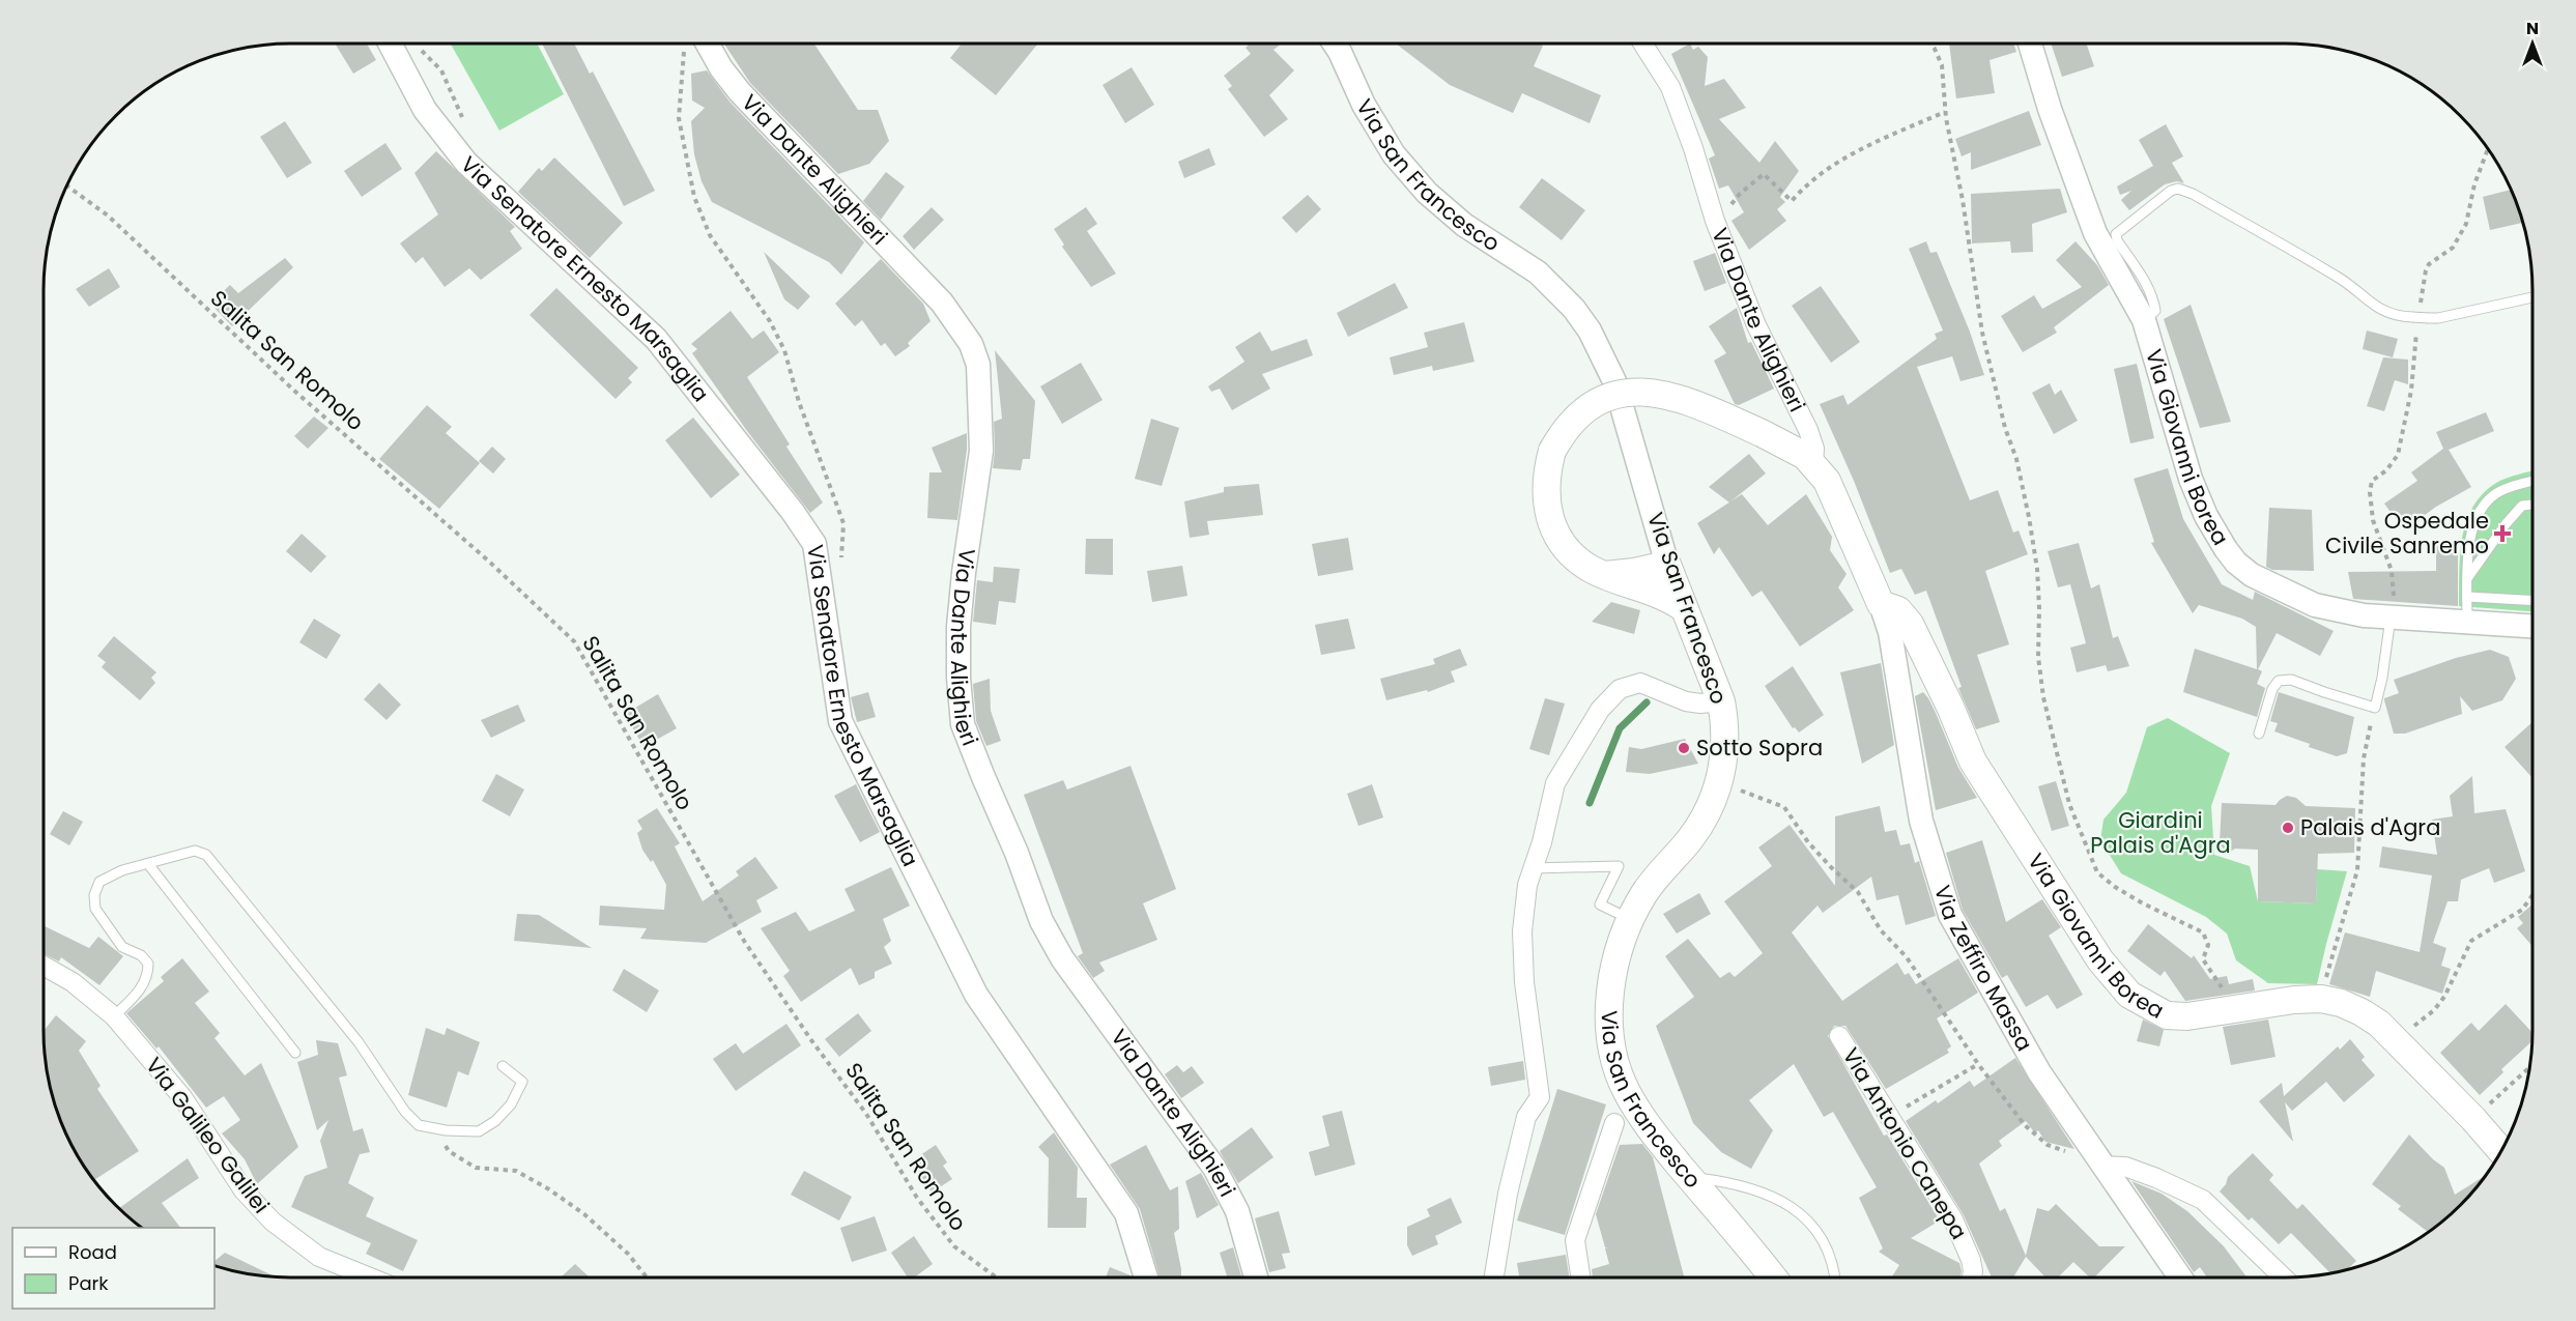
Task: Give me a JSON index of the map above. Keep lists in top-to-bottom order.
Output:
{
  "streets": {
    "main road": ["Via Dante Alighieri", "Via San Francesco", "Via Giovanni Borea"],
    "street": [
      "Via Senatore Ernesto Marsaglia",
      "Via Zeffiro Massa",
      "Via Galileo Galilei",
      "Via Antonio Canepa"
    ],
    "path": ["Salita San Romolo"]
  },
  "crossings": [
    ["Via Dante Alighieri", "Via Giovanni Borea"],
    ["Via Dante Alighieri", "Via Zeffiro Massa"],
    ["Via Giovanni Borea", "Via Zeffiro Massa"]
  ],
  "parks": ["Giardini Palais d'Agra"],
  "places": {
    "health": ["Ospedale Civile Sanremo"],
    "other": ["Sotto Sopra", "Palais d'Agra"]
  },
  "legend": ["Road", "Park"],
  "north": "top"
}
